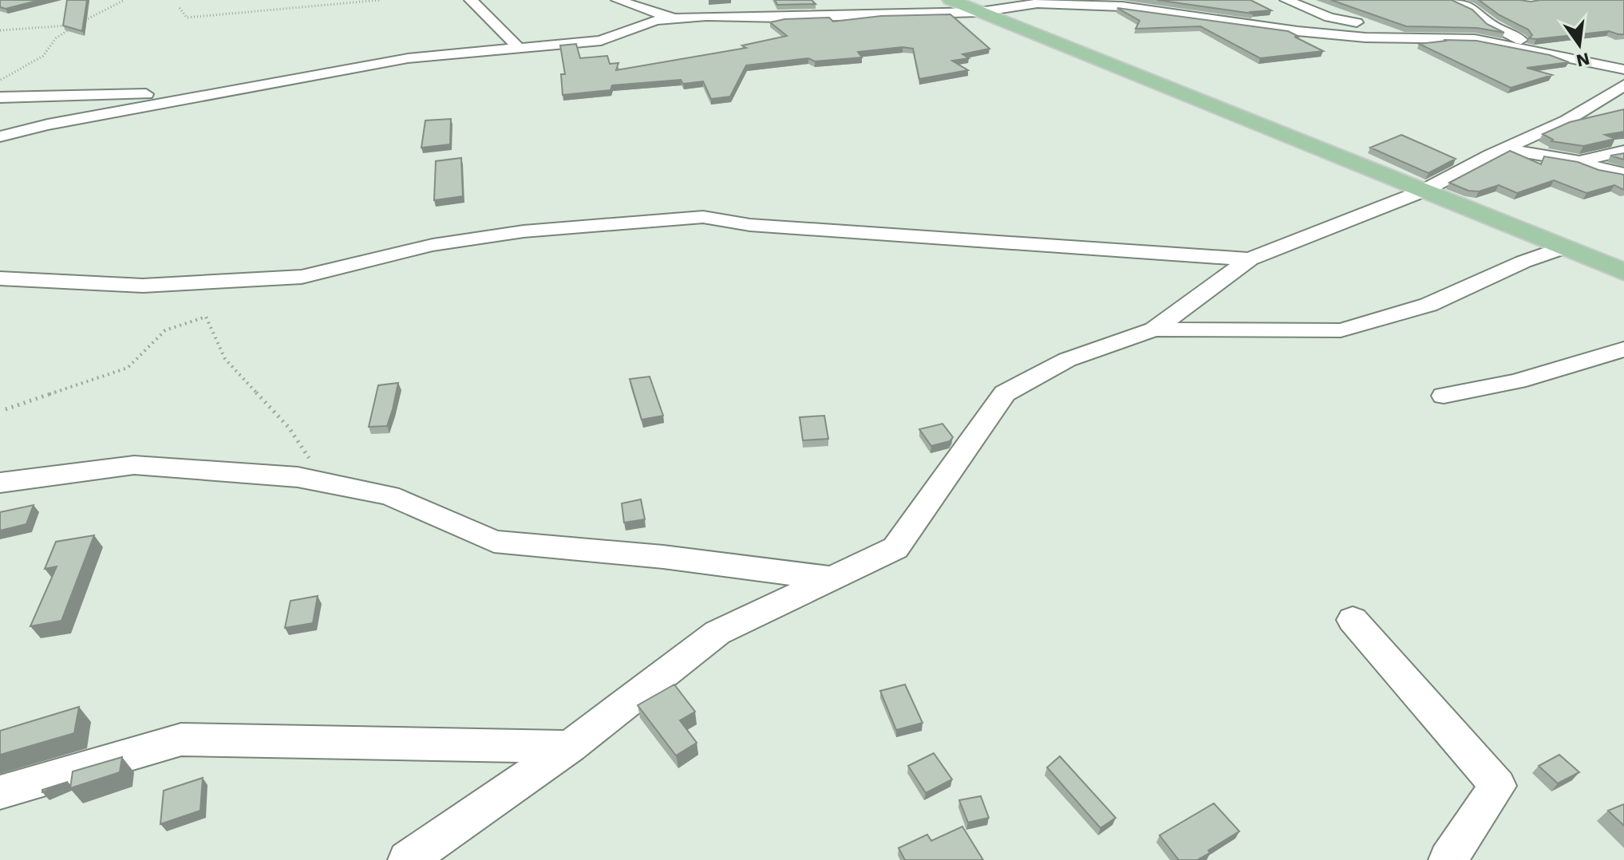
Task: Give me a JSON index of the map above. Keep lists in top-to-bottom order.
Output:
{
  "north": "bottom"
}
